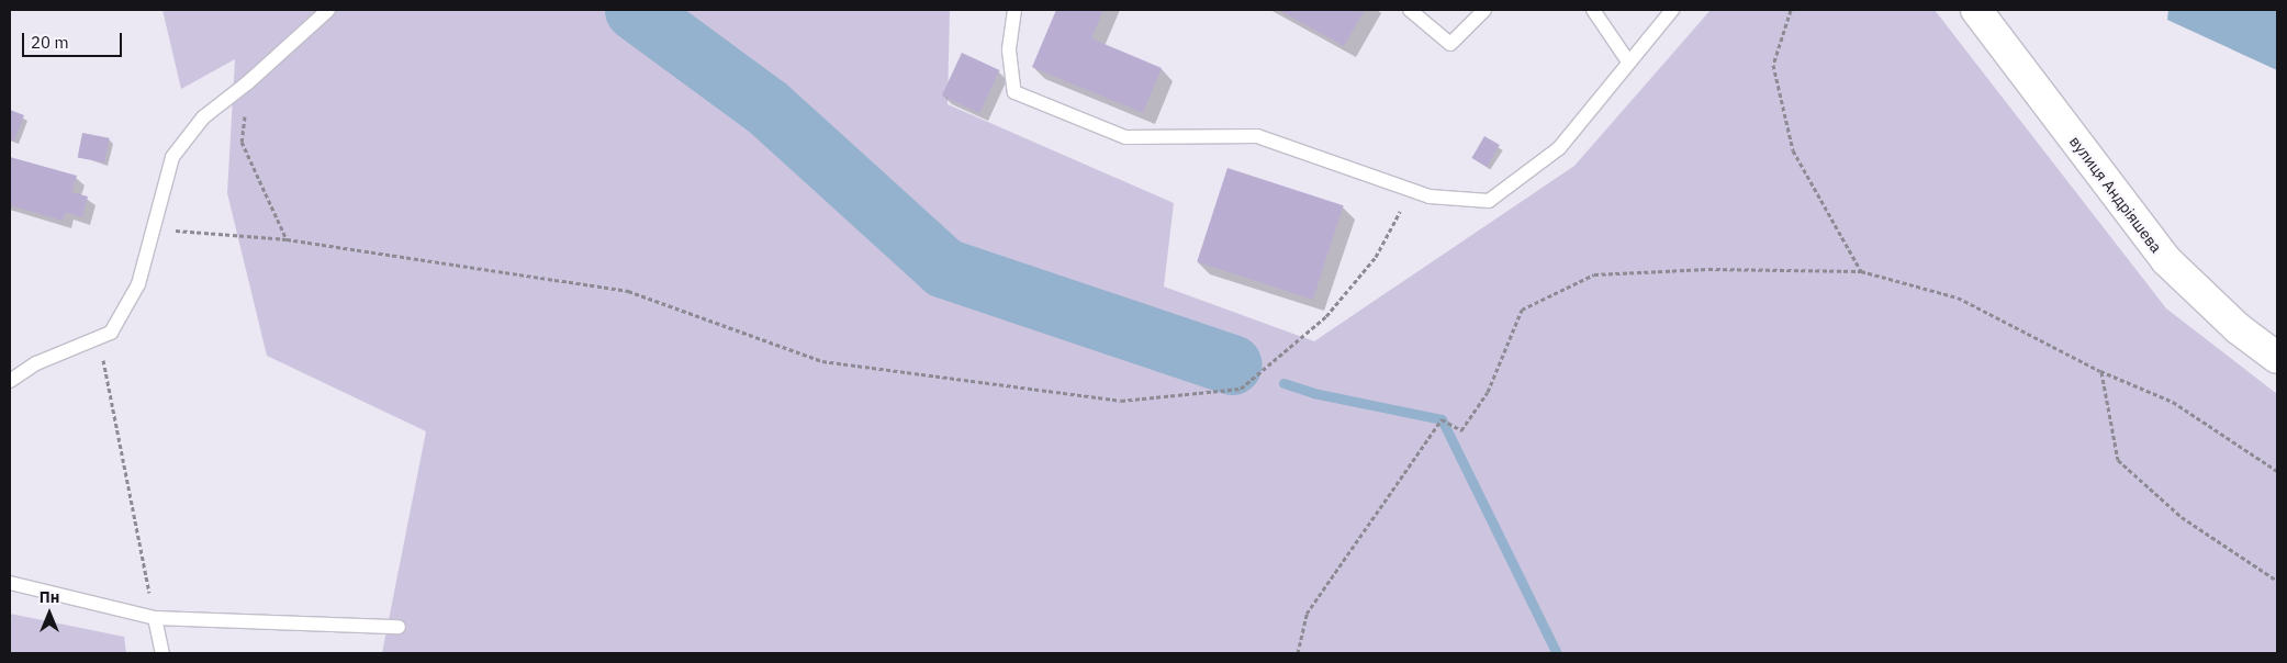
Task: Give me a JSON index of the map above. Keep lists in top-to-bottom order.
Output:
{
  "streets": {
    "street": ["вулиця Андріяшева"]
  },
  "scale_bar": "20 m",
  "north": "top"
}
